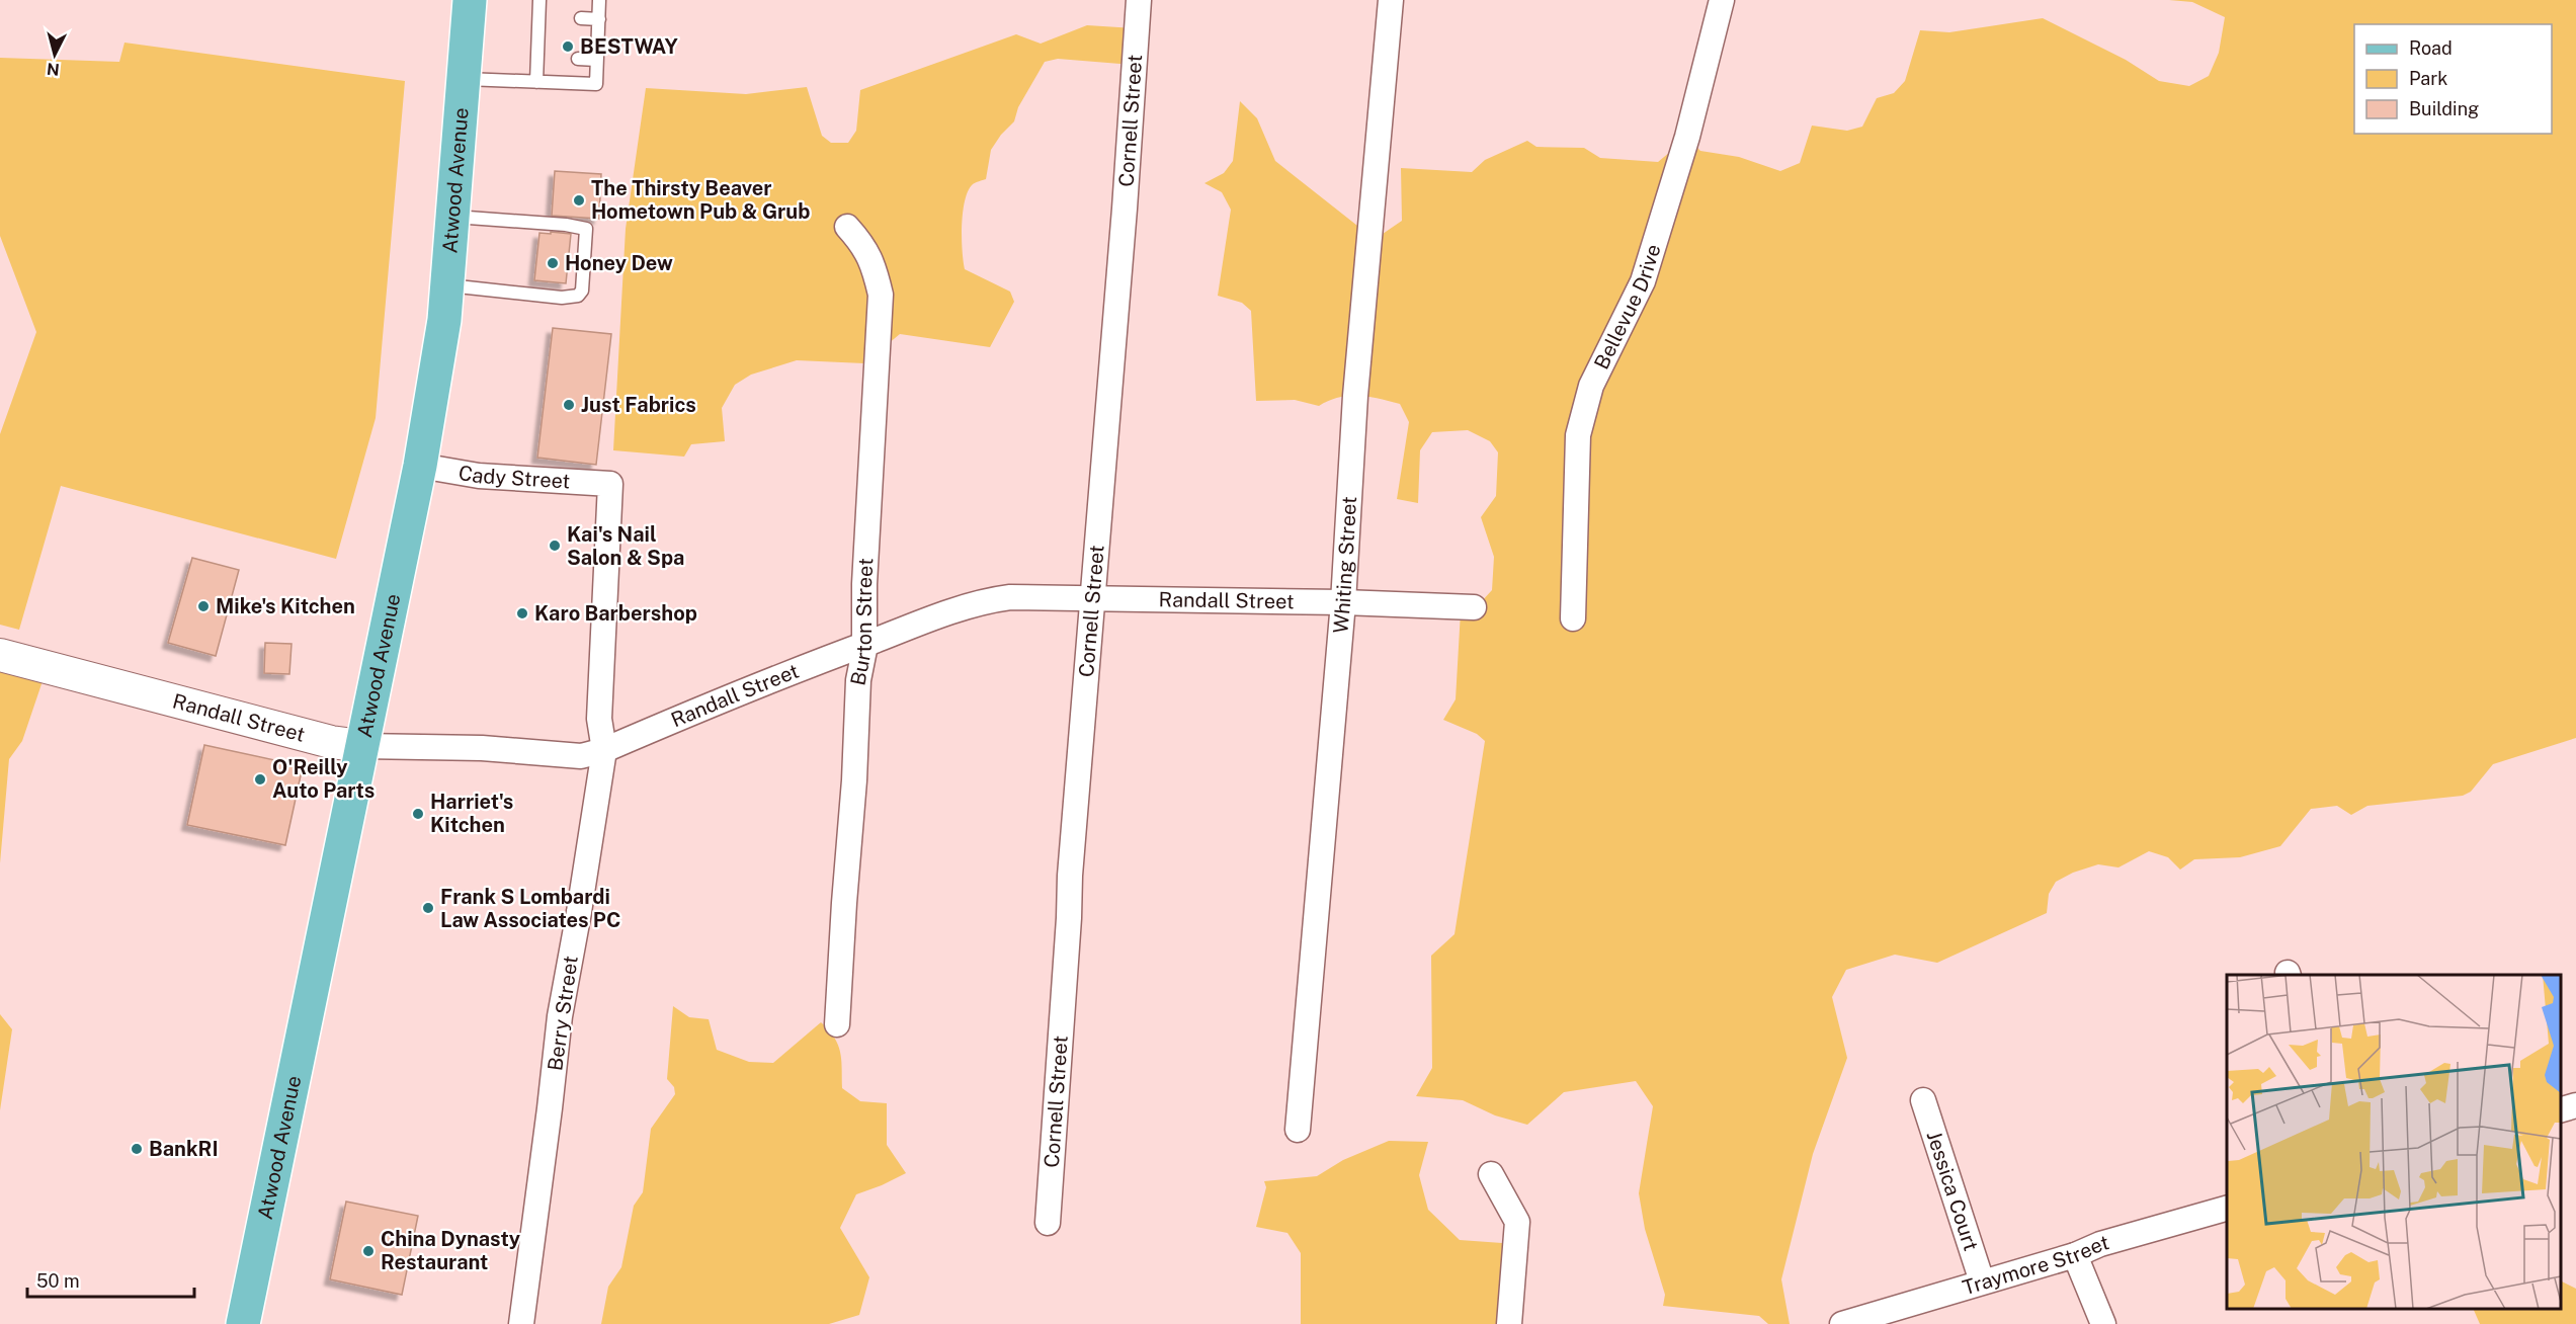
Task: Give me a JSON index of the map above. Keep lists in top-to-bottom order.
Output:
{
  "streets": {
    "main road": ["Atwood Avenue"],
    "street": [
      "Cornell Street",
      "Bellevue Drive",
      "Cady Street",
      "Whiting Street",
      "Randall Street",
      "Burton Street",
      "Berry Street",
      "Jessica Court",
      "Traymore Street"
    ]
  },
  "crossings": [
    ["Cornell Street", "Randall Street"],
    ["Atwood Avenue", "Cady Street"],
    ["Atwood Avenue", "Randall Street"],
    ["Cady Street", "Berry Street"],
    ["Whiting Street", "Randall Street"],
    ["Randall Street", "Burton Street"],
    ["Randall Street", "Berry Street"],
    ["Jessica Court", "Traymore Street"]
  ],
  "places": [
    "BESTWAY",
    "The Thirsty Beaver Hometown Pub & Grub",
    "Honey Dew",
    "Just Fabrics",
    "Kai's Nail Salon & Spa",
    "Mike's Kitchen",
    "Karo Barbershop",
    "O'Reilly Auto Parts",
    "Harriet's Kitchen",
    "Frank S Lombardi Law Associates PC",
    "BankRI",
    "China Dynasty Restaurant"
  ],
  "legend": ["Road", "Park", "Building"],
  "scale_bar": "50 m",
  "north": "bottom"
}
